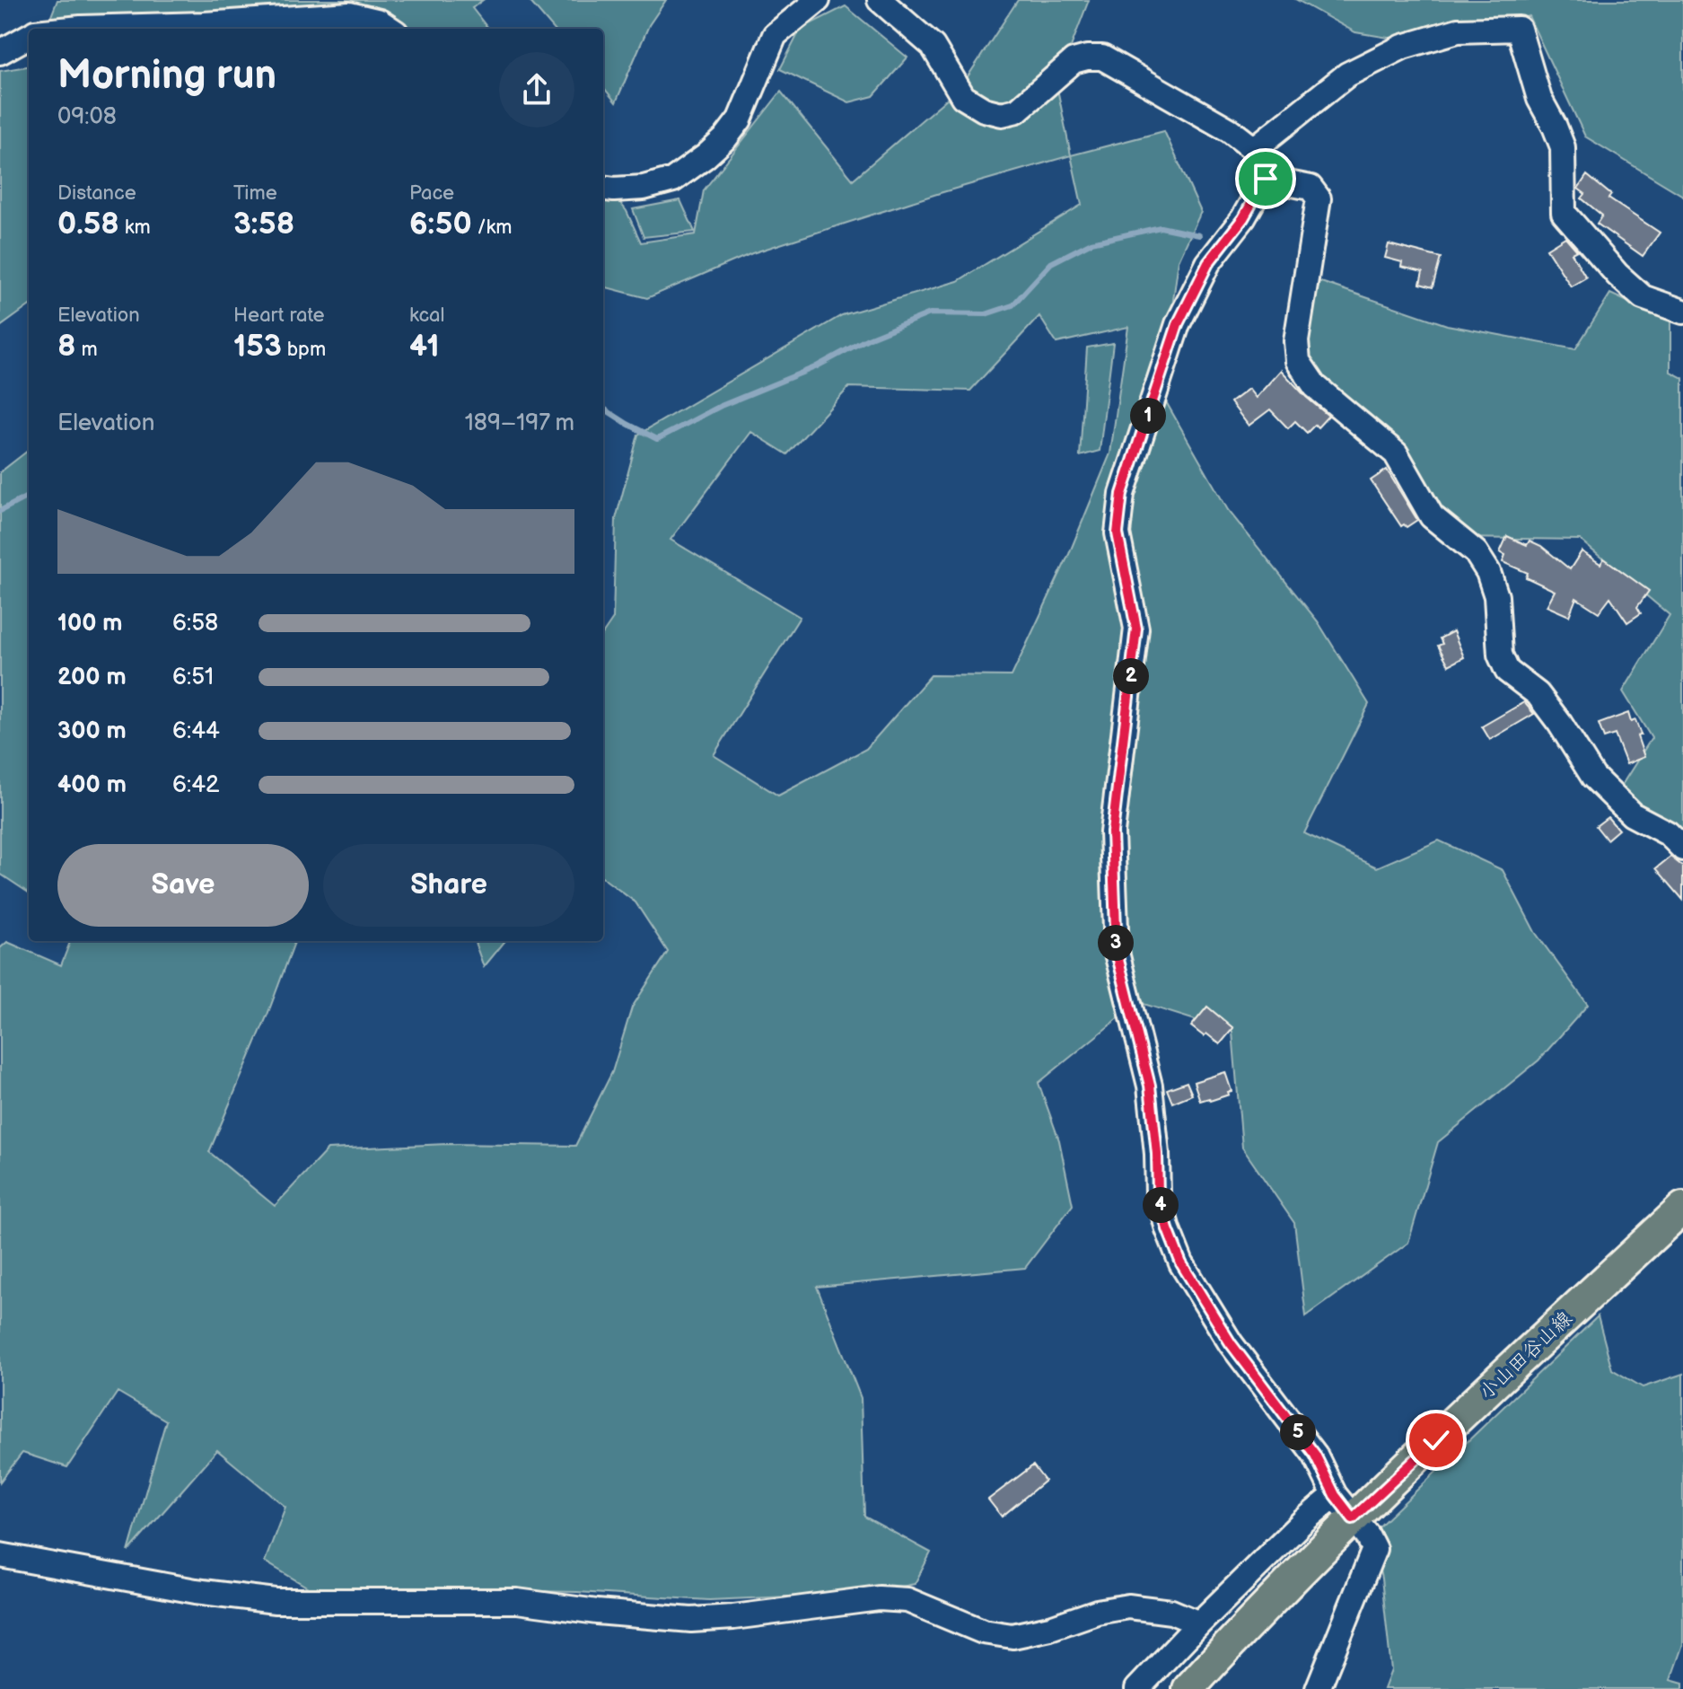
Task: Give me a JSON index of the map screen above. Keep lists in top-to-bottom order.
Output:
{
  "streets": {
    "main road": ["小山田谷山線"]
  },
  "page": {
    "heading": ["Morning run", "09:08"],
    "stats": [
      ["Distance", "0.58 km"],
      ["Time", "3:58"],
      ["Pace", "6:50 /km"],
      ["Elevation", "8 m"],
      ["Heart rate", "153 bpm"],
      ["kcal", "41"]
    ],
    "chart": ["Elevation", "189–197 m"],
    "pins": [
      "1",
      "2",
      "3",
      "4",
      "5"
    ],
    "list": [
      {
        "name": "100 m",
        "note": "6:58"
      },
      {
        "name": "200 m",
        "note": "6:51"
      },
      {
        "name": "300 m",
        "note": "6:44"
      },
      {
        "name": "400 m",
        "note": "6:42"
      }
    ],
    "buttons": ["Save", "Share"]
  }
}
